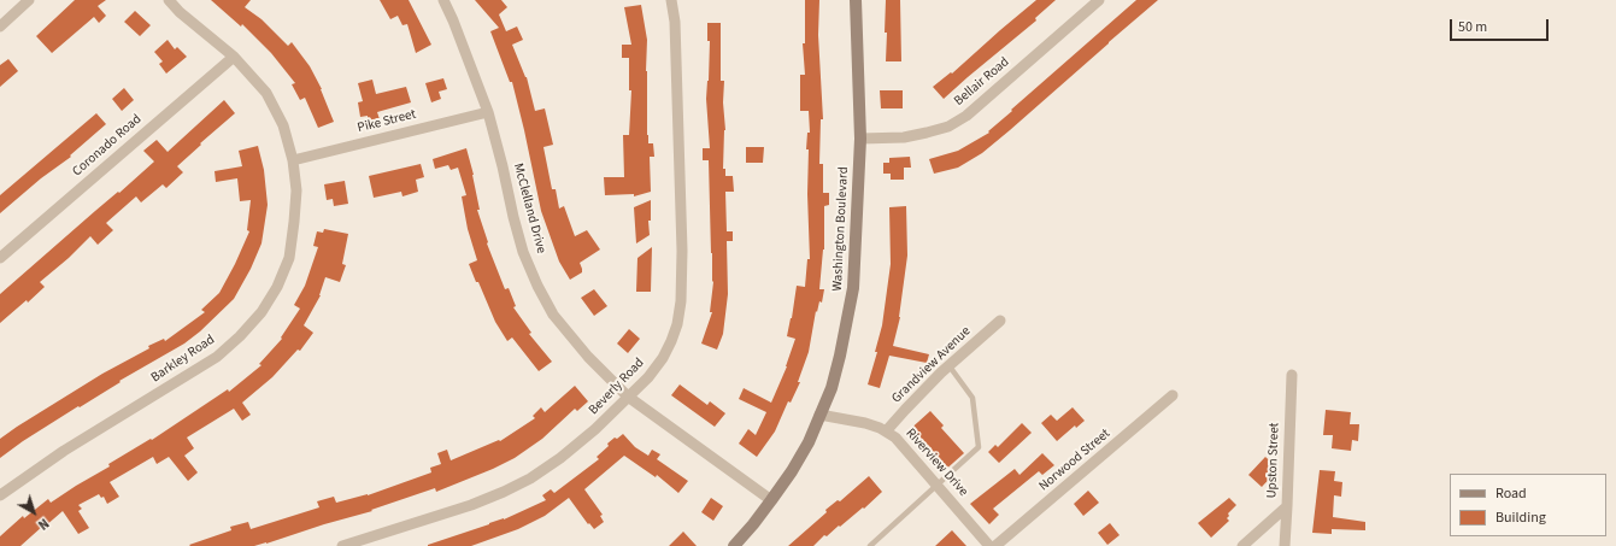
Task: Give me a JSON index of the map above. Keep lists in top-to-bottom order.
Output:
{
  "streets": {
    "street": [
      "Bellair Road",
      "Pike Street",
      "Coronado Road",
      "McClelland Drive",
      "Washington Boulevard",
      "Barkley Road",
      "Grandview Avenue",
      "Beverly Road",
      "Norwood Street",
      "Upston Street",
      "Riverview Drive"
    ]
  },
  "crossings": [
    ["Bellair Road", "Washington Boulevard"],
    ["Pike Street", "McClelland Drive"],
    ["Pike Street", "Barkley Road"],
    ["Coronado Road", "Barkley Road"],
    ["McClelland Drive", "Washington Boulevard"],
    ["McClelland Drive", "Beverly Road"],
    ["Washington Boulevard", "Riverview Drive"],
    ["Grandview Avenue", "Riverview Drive"]
  ],
  "legend": ["Road", "Building"],
  "scale_bar": "50 m",
  "north": "bottom right"
}
